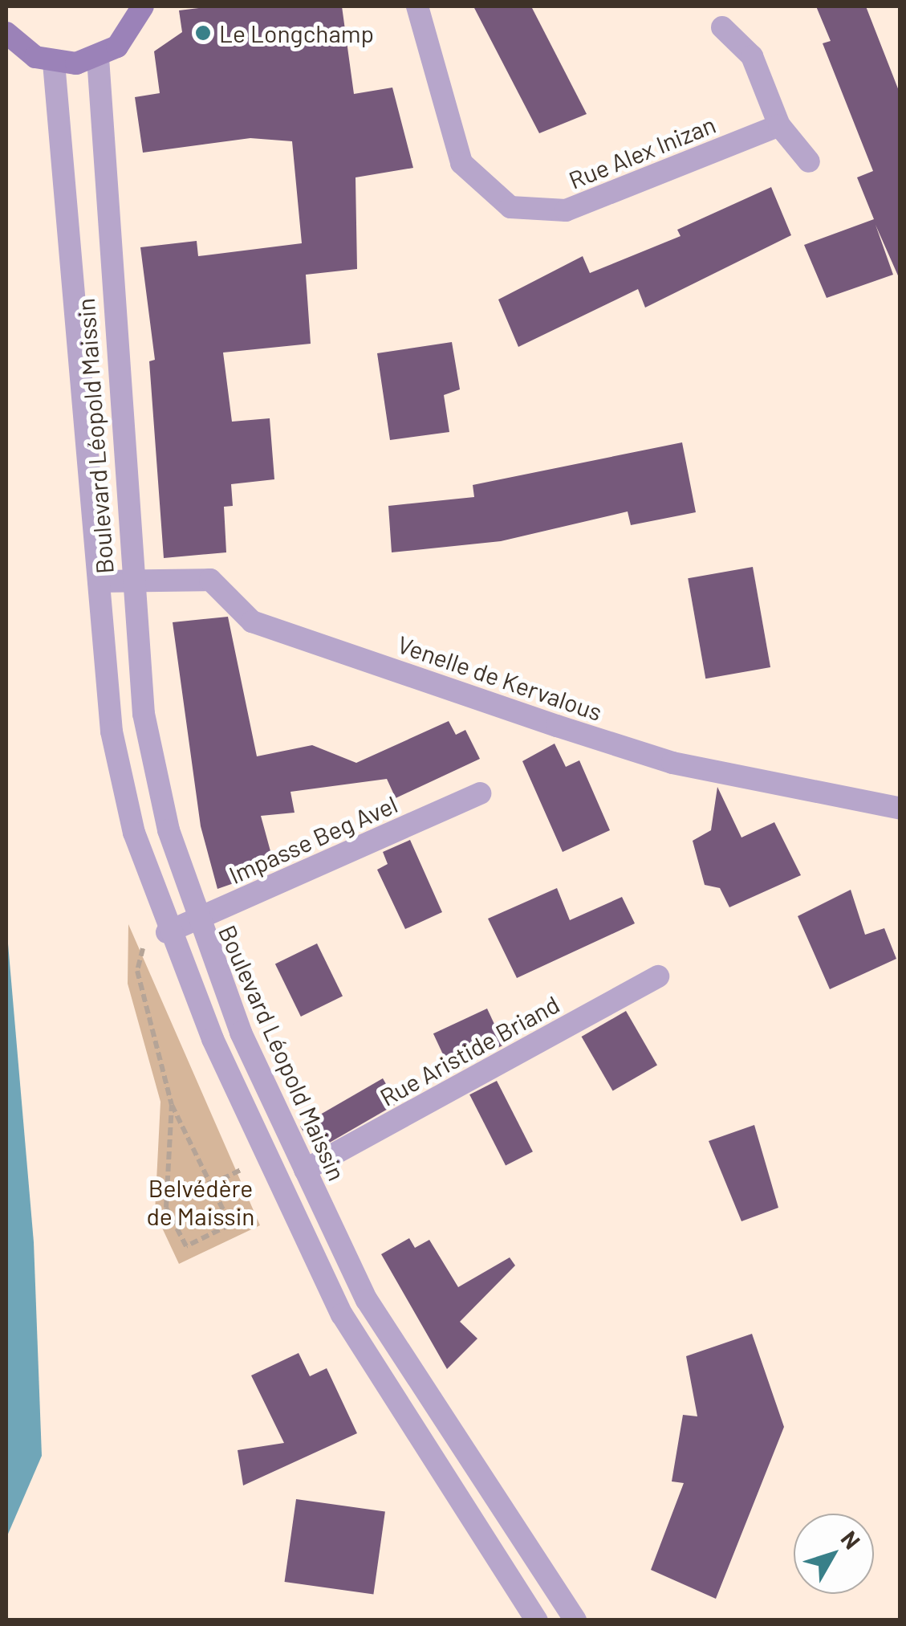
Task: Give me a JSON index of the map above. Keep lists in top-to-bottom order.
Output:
{
  "streets": {
    "street": [
      "Rue Alex Inizan",
      "Boulevard Léopold Maissin",
      "Venelle de Kervalous",
      "Impasse Beg Avel",
      "Rue Aristide Briand"
    ]
  },
  "crossings": [
    ["Boulevard Léopold Maissin", "Venelle de Kervalous"],
    ["Boulevard Léopold Maissin", "Impasse Beg Avel"],
    ["Boulevard Léopold Maissin", "Rue Aristide Briand"]
  ],
  "parks": ["Belvédère de Maissin"],
  "places": ["Le Longchamp"],
  "north": "top right"
}
